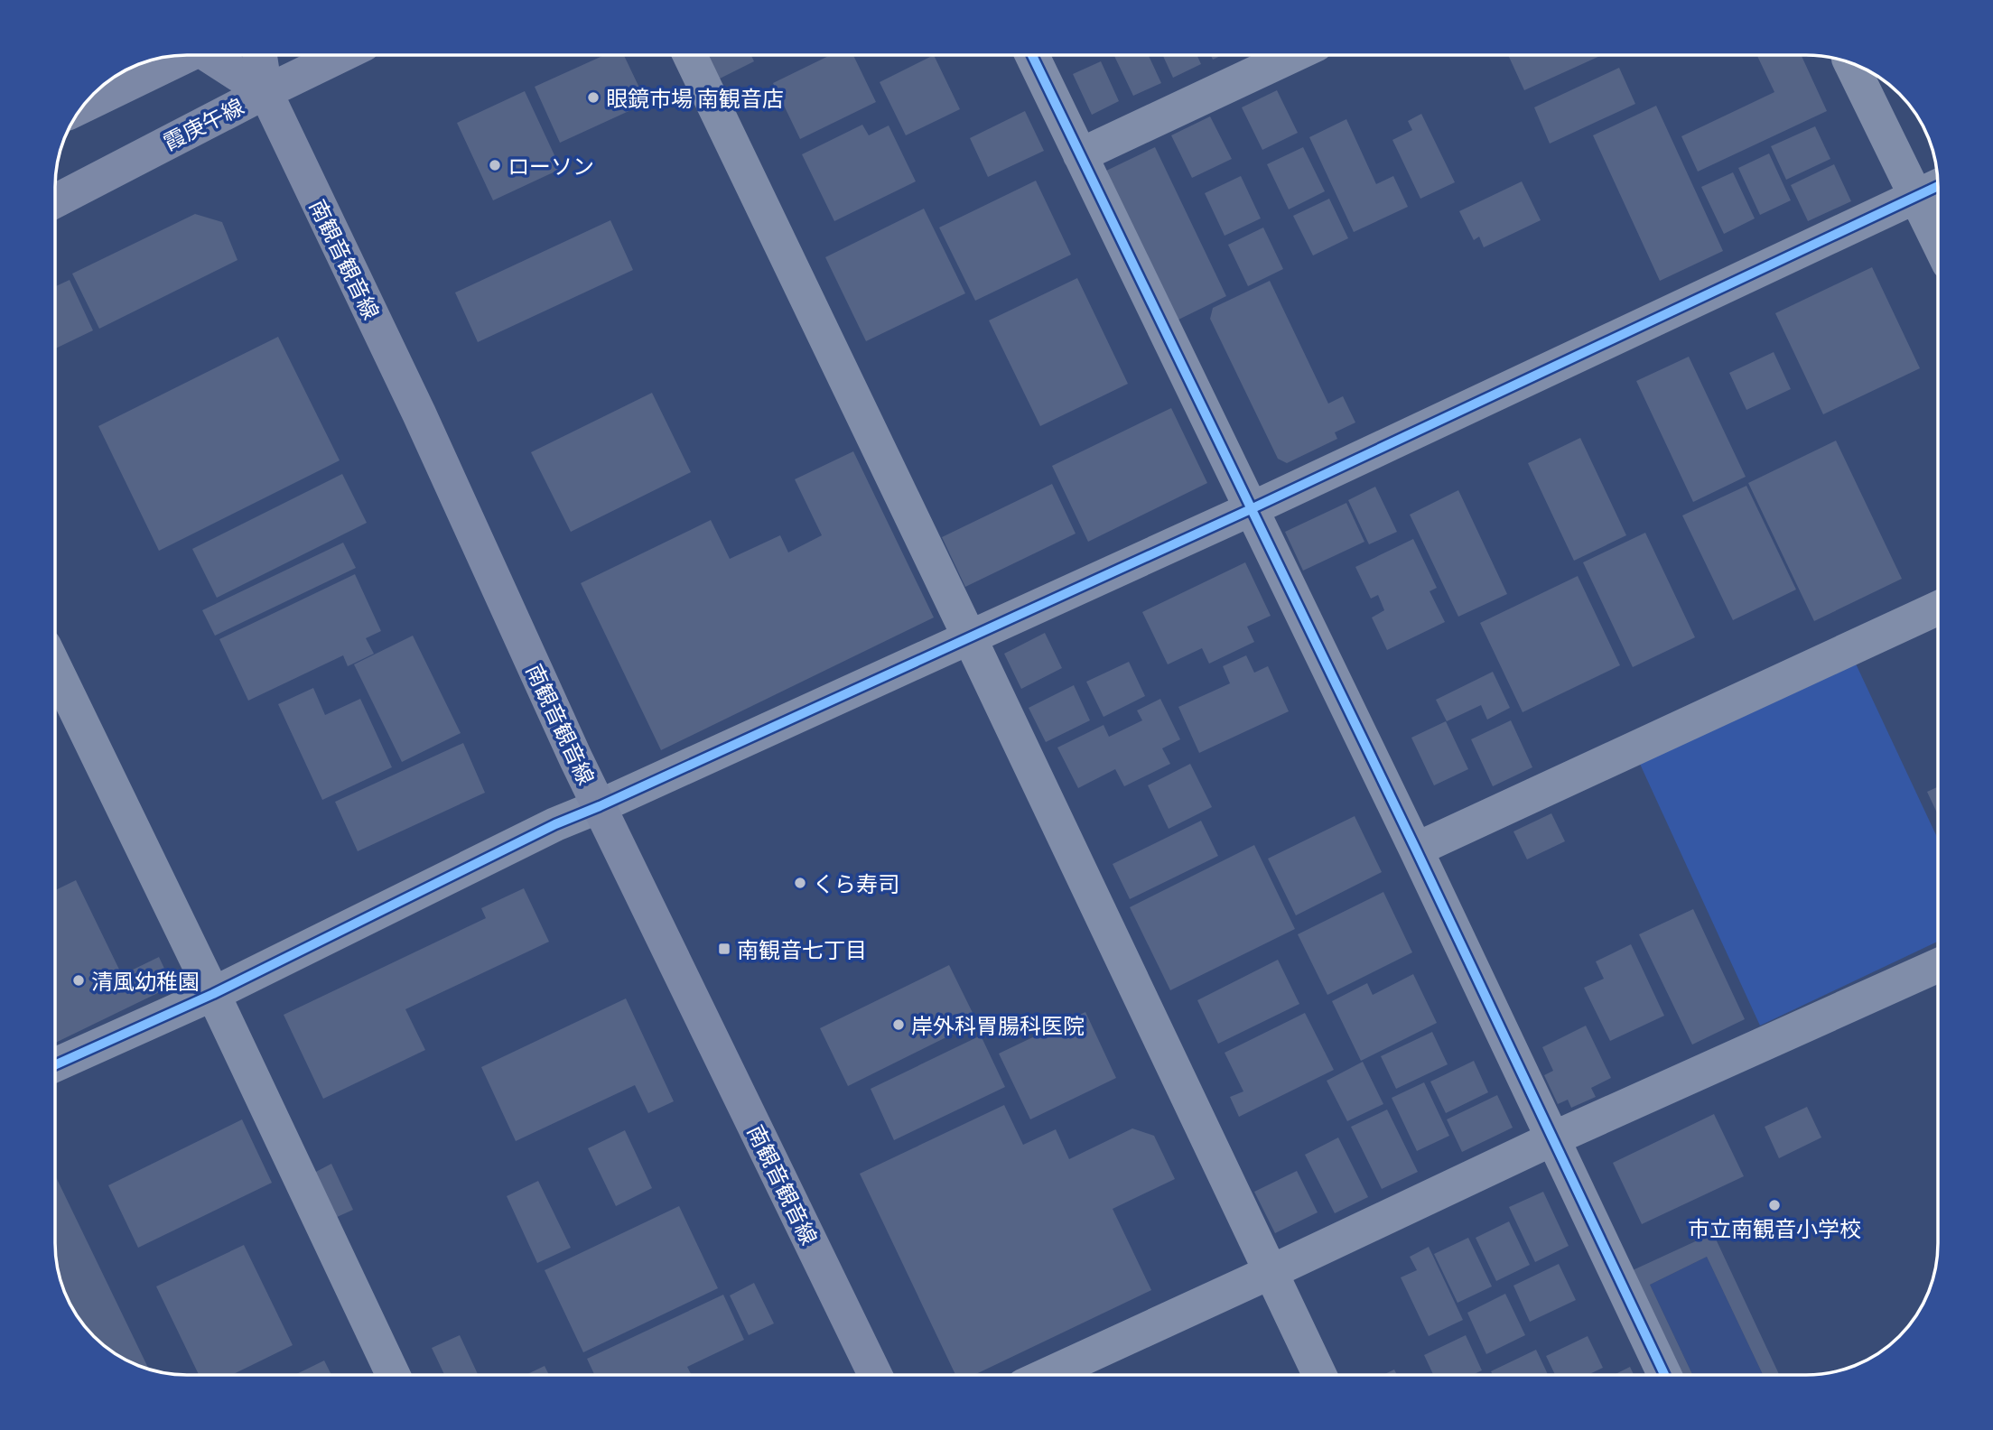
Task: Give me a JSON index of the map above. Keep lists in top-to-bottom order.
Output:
{
  "streets": {
    "main road": ["霞庚午線", "南観音観音線"]
  },
  "crossings": [
    ["霞庚午線", "南観音観音線"]
  ],
  "places": {
    "other": [
      "眼鏡市場 南観音店",
      "ローソン",
      "くら寿司",
      "清風幼稚園",
      "岸外科胃腸科医院",
      "市立南観音小学校"
    ],
    "transit": ["南観音七丁目"]
  }
}
